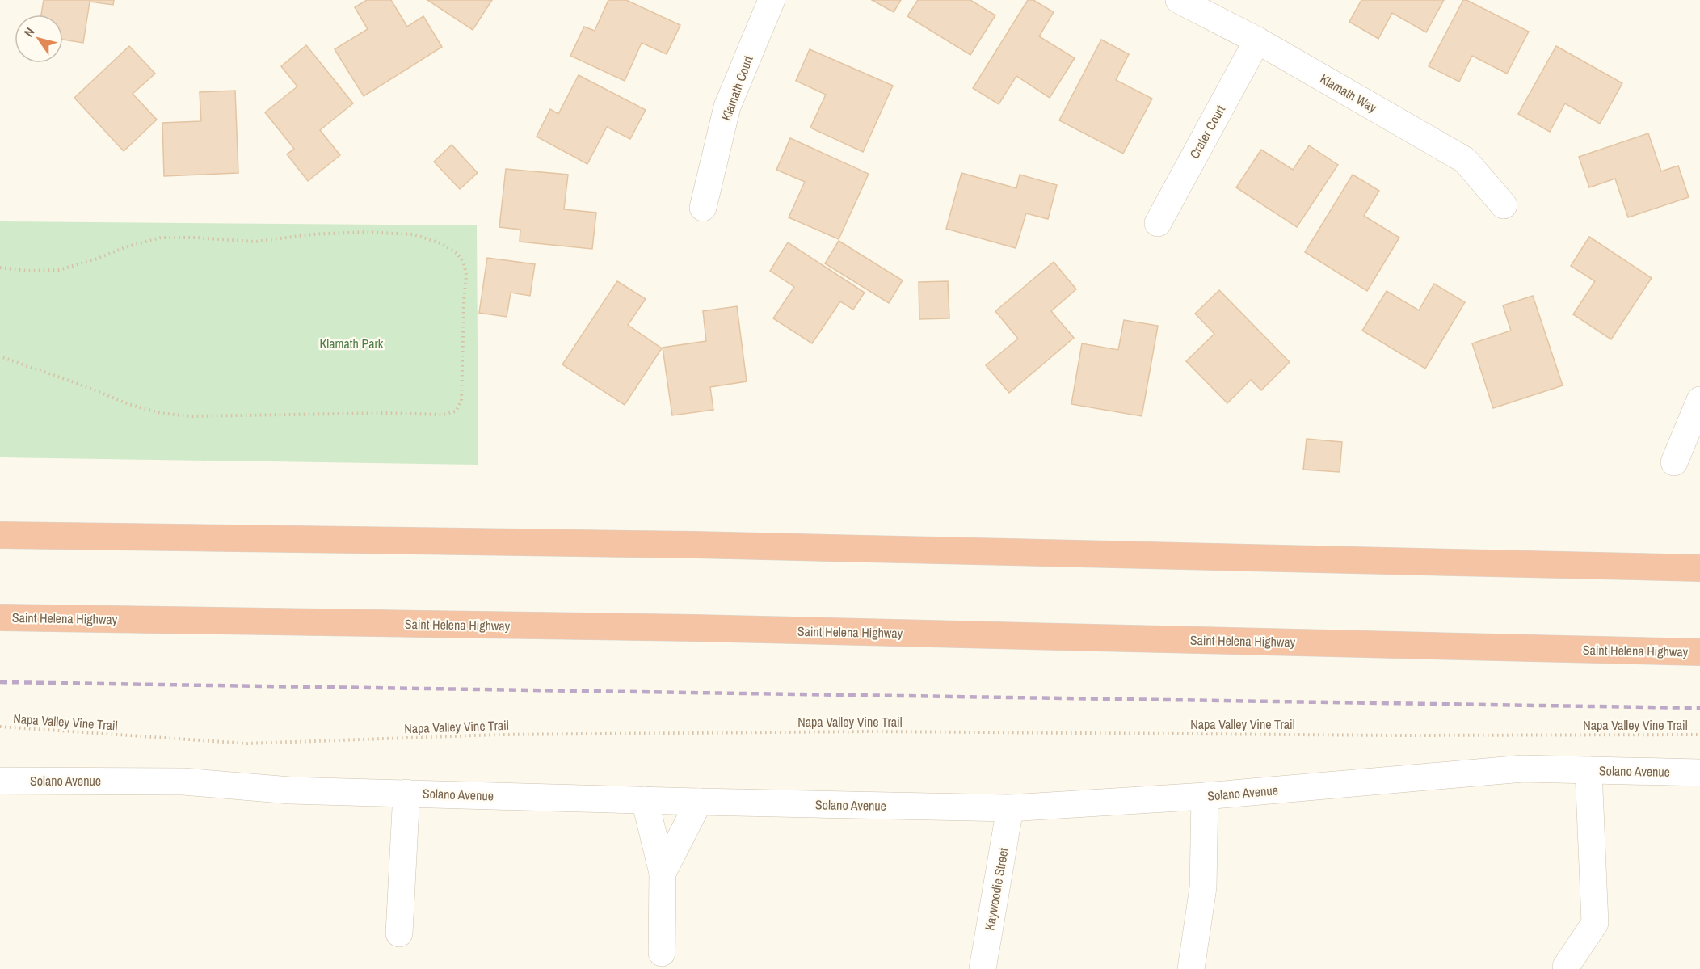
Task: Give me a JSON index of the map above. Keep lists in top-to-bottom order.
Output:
{
  "streets": {
    "highway": ["Saint Helena Highway"],
    "street": [
      "Klamath Court",
      "Klamath Way",
      "Crater Court",
      "Solano Avenue",
      "Kaywoodie Street"
    ],
    "path": ["Napa Valley Vine Trail"]
  },
  "crossings": [
    ["Klamath Way", "Crater Court"],
    ["Solano Avenue", "Kaywoodie Street"]
  ],
  "parks": ["Klamath Park"],
  "north": "top left"
}
